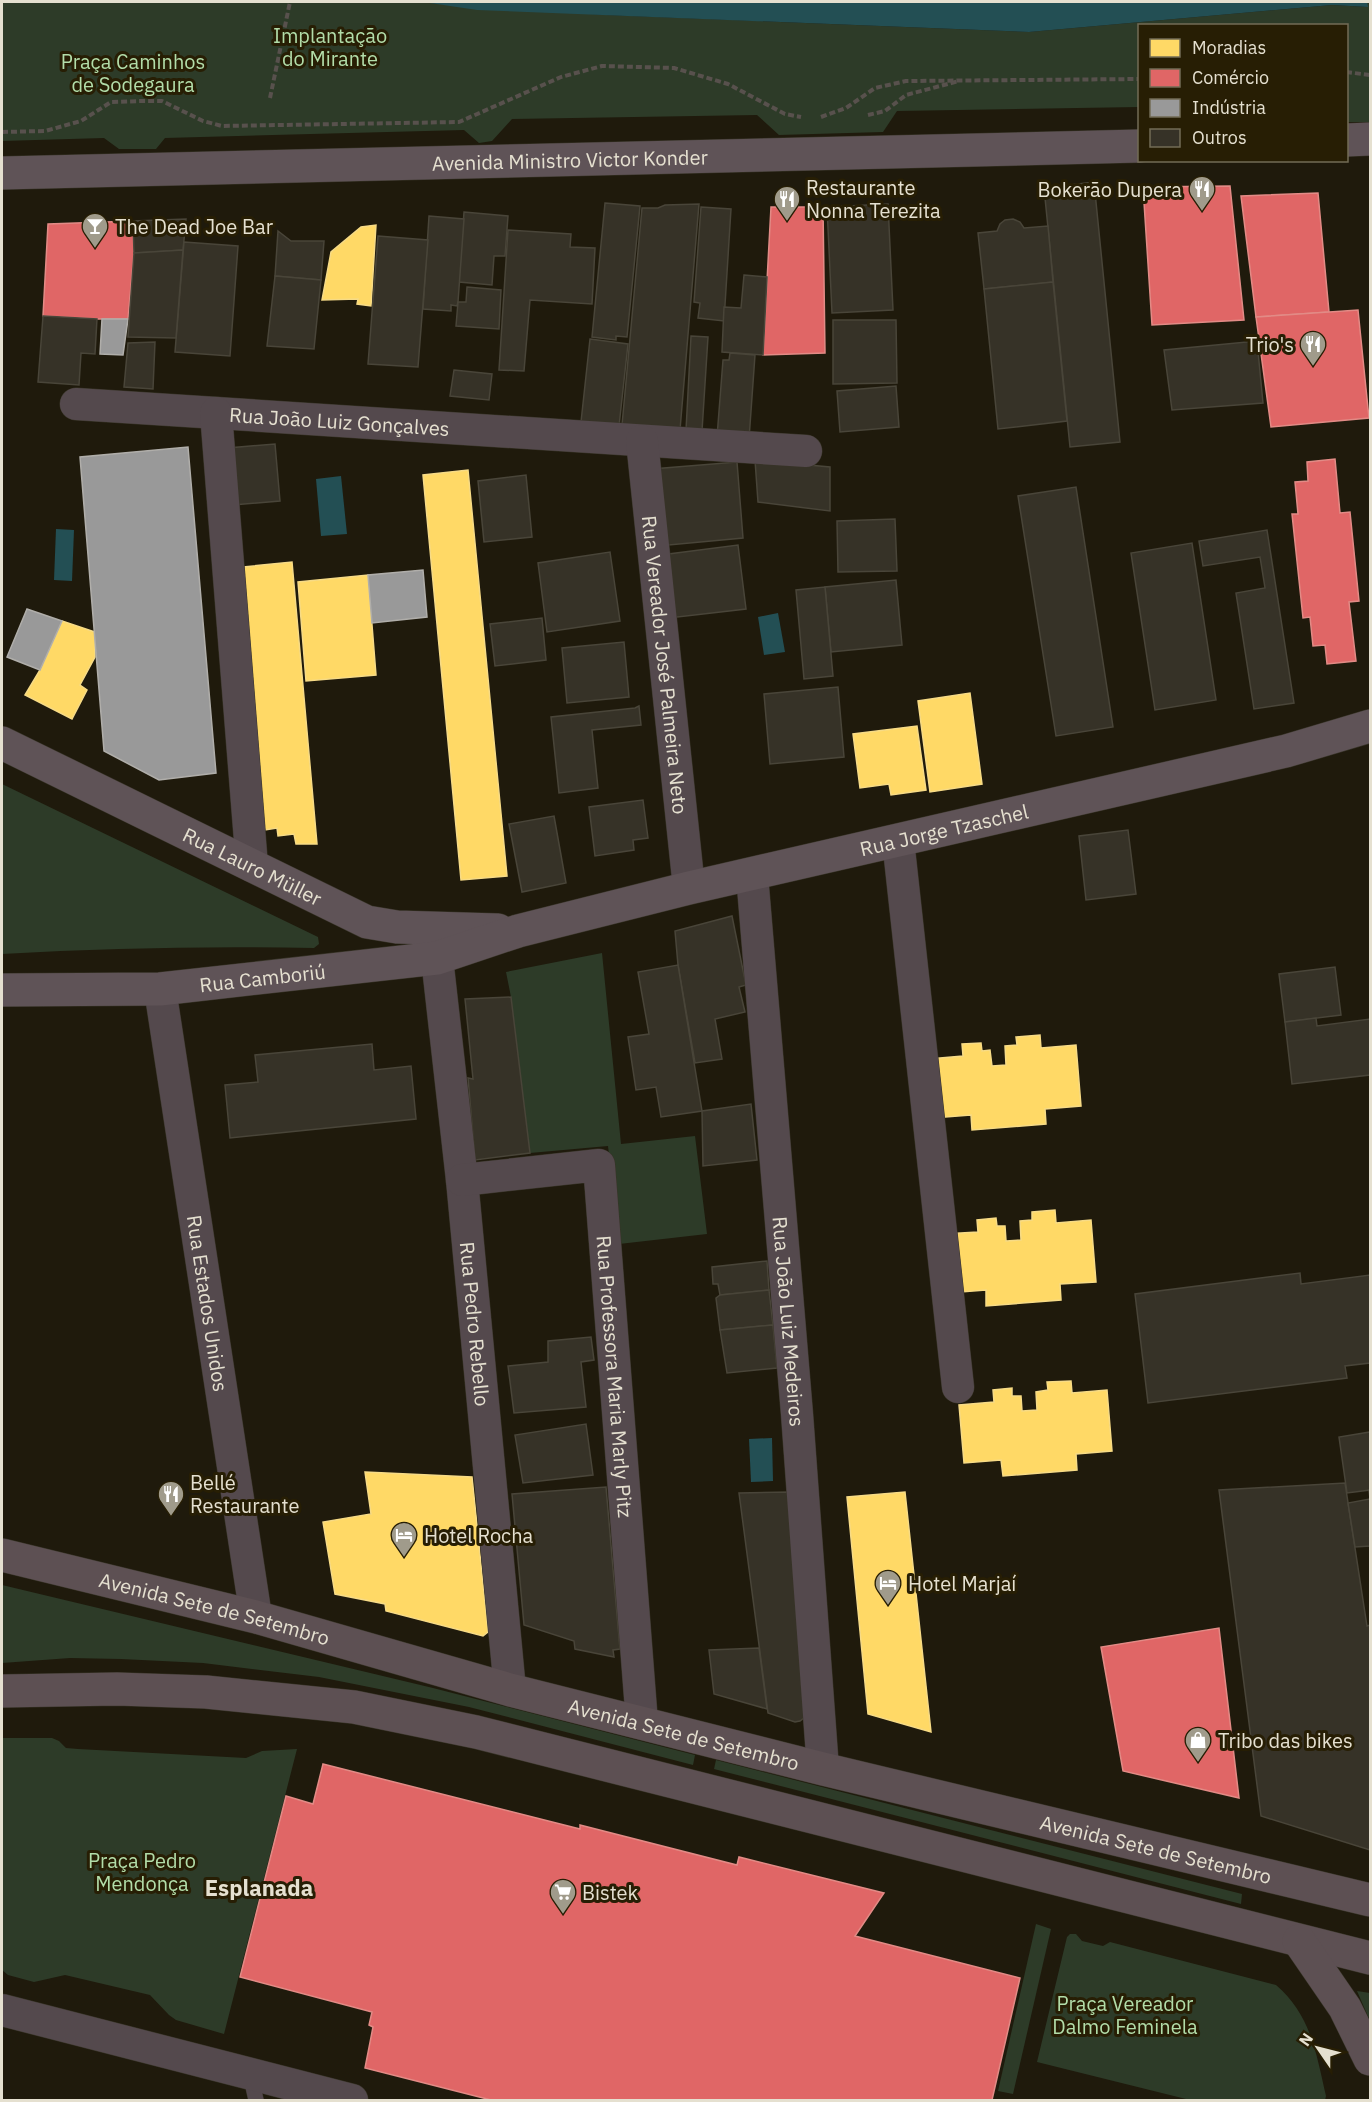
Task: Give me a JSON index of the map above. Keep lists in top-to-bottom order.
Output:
{
  "streets": {
    "main road": [
      "Avenida Ministro Victor Konder",
      "Rua Jorge Tzaschel",
      "Rua Lauro Müller",
      "Rua Camboriú",
      "Avenida Sete de Setembro"
    ],
    "street": [
      "Rua João Luiz Gonçalves",
      "Rua Vereador José Palmeira Neto",
      "Rua Estados Unidos",
      "Rua João Luiz Medeiros",
      "Rua Pedro Rebello",
      "Rua Professora Maria Marly Pitz"
    ]
  },
  "crossings": [
    ["Rua João Luiz Gonçalves", "Rua Vereador José Palmeira Neto"],
    ["Rua João Luiz Gonçalves", "Rua Lauro Müller"],
    ["Rua Vereador José Palmeira Neto", "Rua Jorge Tzaschel"],
    ["Rua Jorge Tzaschel", "Rua Lauro Müller"],
    ["Rua Jorge Tzaschel", "Rua Camboriú"],
    ["Rua Jorge Tzaschel", "Rua João Luiz Medeiros"],
    ["Rua Lauro Müller", "Rua Camboriú"],
    ["Rua Camboriú", "Rua Estados Unidos"],
    ["Rua Camboriú", "Rua Pedro Rebello"],
    ["Rua Estados Unidos", "Avenida Sete de Setembro"],
    ["Rua João Luiz Medeiros", "Avenida Sete de Setembro"],
    ["Rua Pedro Rebello", "Rua Professora Maria Marly Pitz"],
    ["Rua Pedro Rebello", "Avenida Sete de Setembro"],
    ["Rua Professora Maria Marly Pitz", "Avenida Sete de Setembro"]
  ],
  "districts": ["Esplanada"],
  "parks": [
    "Implantação do Mirante",
    "Praça Caminhos de Sodegaura",
    "Praça Pedro Mendonça",
    "Praça Vereador Dalmo Feminela"
  ],
  "places": {
    "restaurant": [
      "Bokerão Dupera",
      "Restaurante Nonna Terezita",
      "Trio's",
      "Bellé Restaurante"
    ],
    "bar": ["The Dead Joe Bar"],
    "hotel": ["Hotel Rocha", "Hotel Marjaí"],
    "shop": ["Tribo das bikes"],
    "supermarket": ["Bistek"]
  },
  "legend": [
    "Moradias",
    "Comércio",
    "Indústria",
    "Outros"
  ],
  "north": "top left"
}
